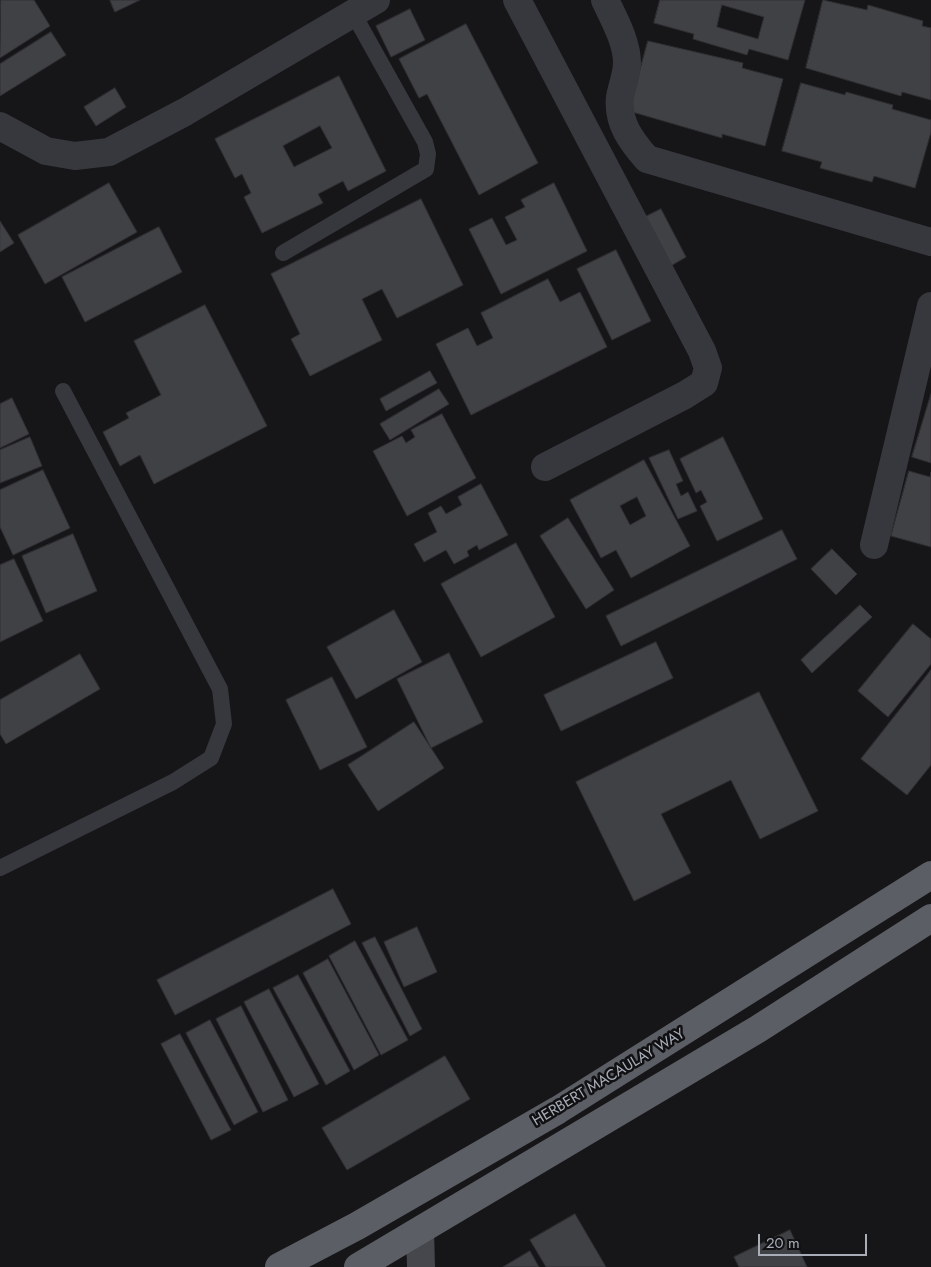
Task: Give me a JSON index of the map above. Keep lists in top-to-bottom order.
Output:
{
  "streets": {
    "highway": ["HERBERT MACAULAY WAY"]
  },
  "scale_bar": "20 m"
}
